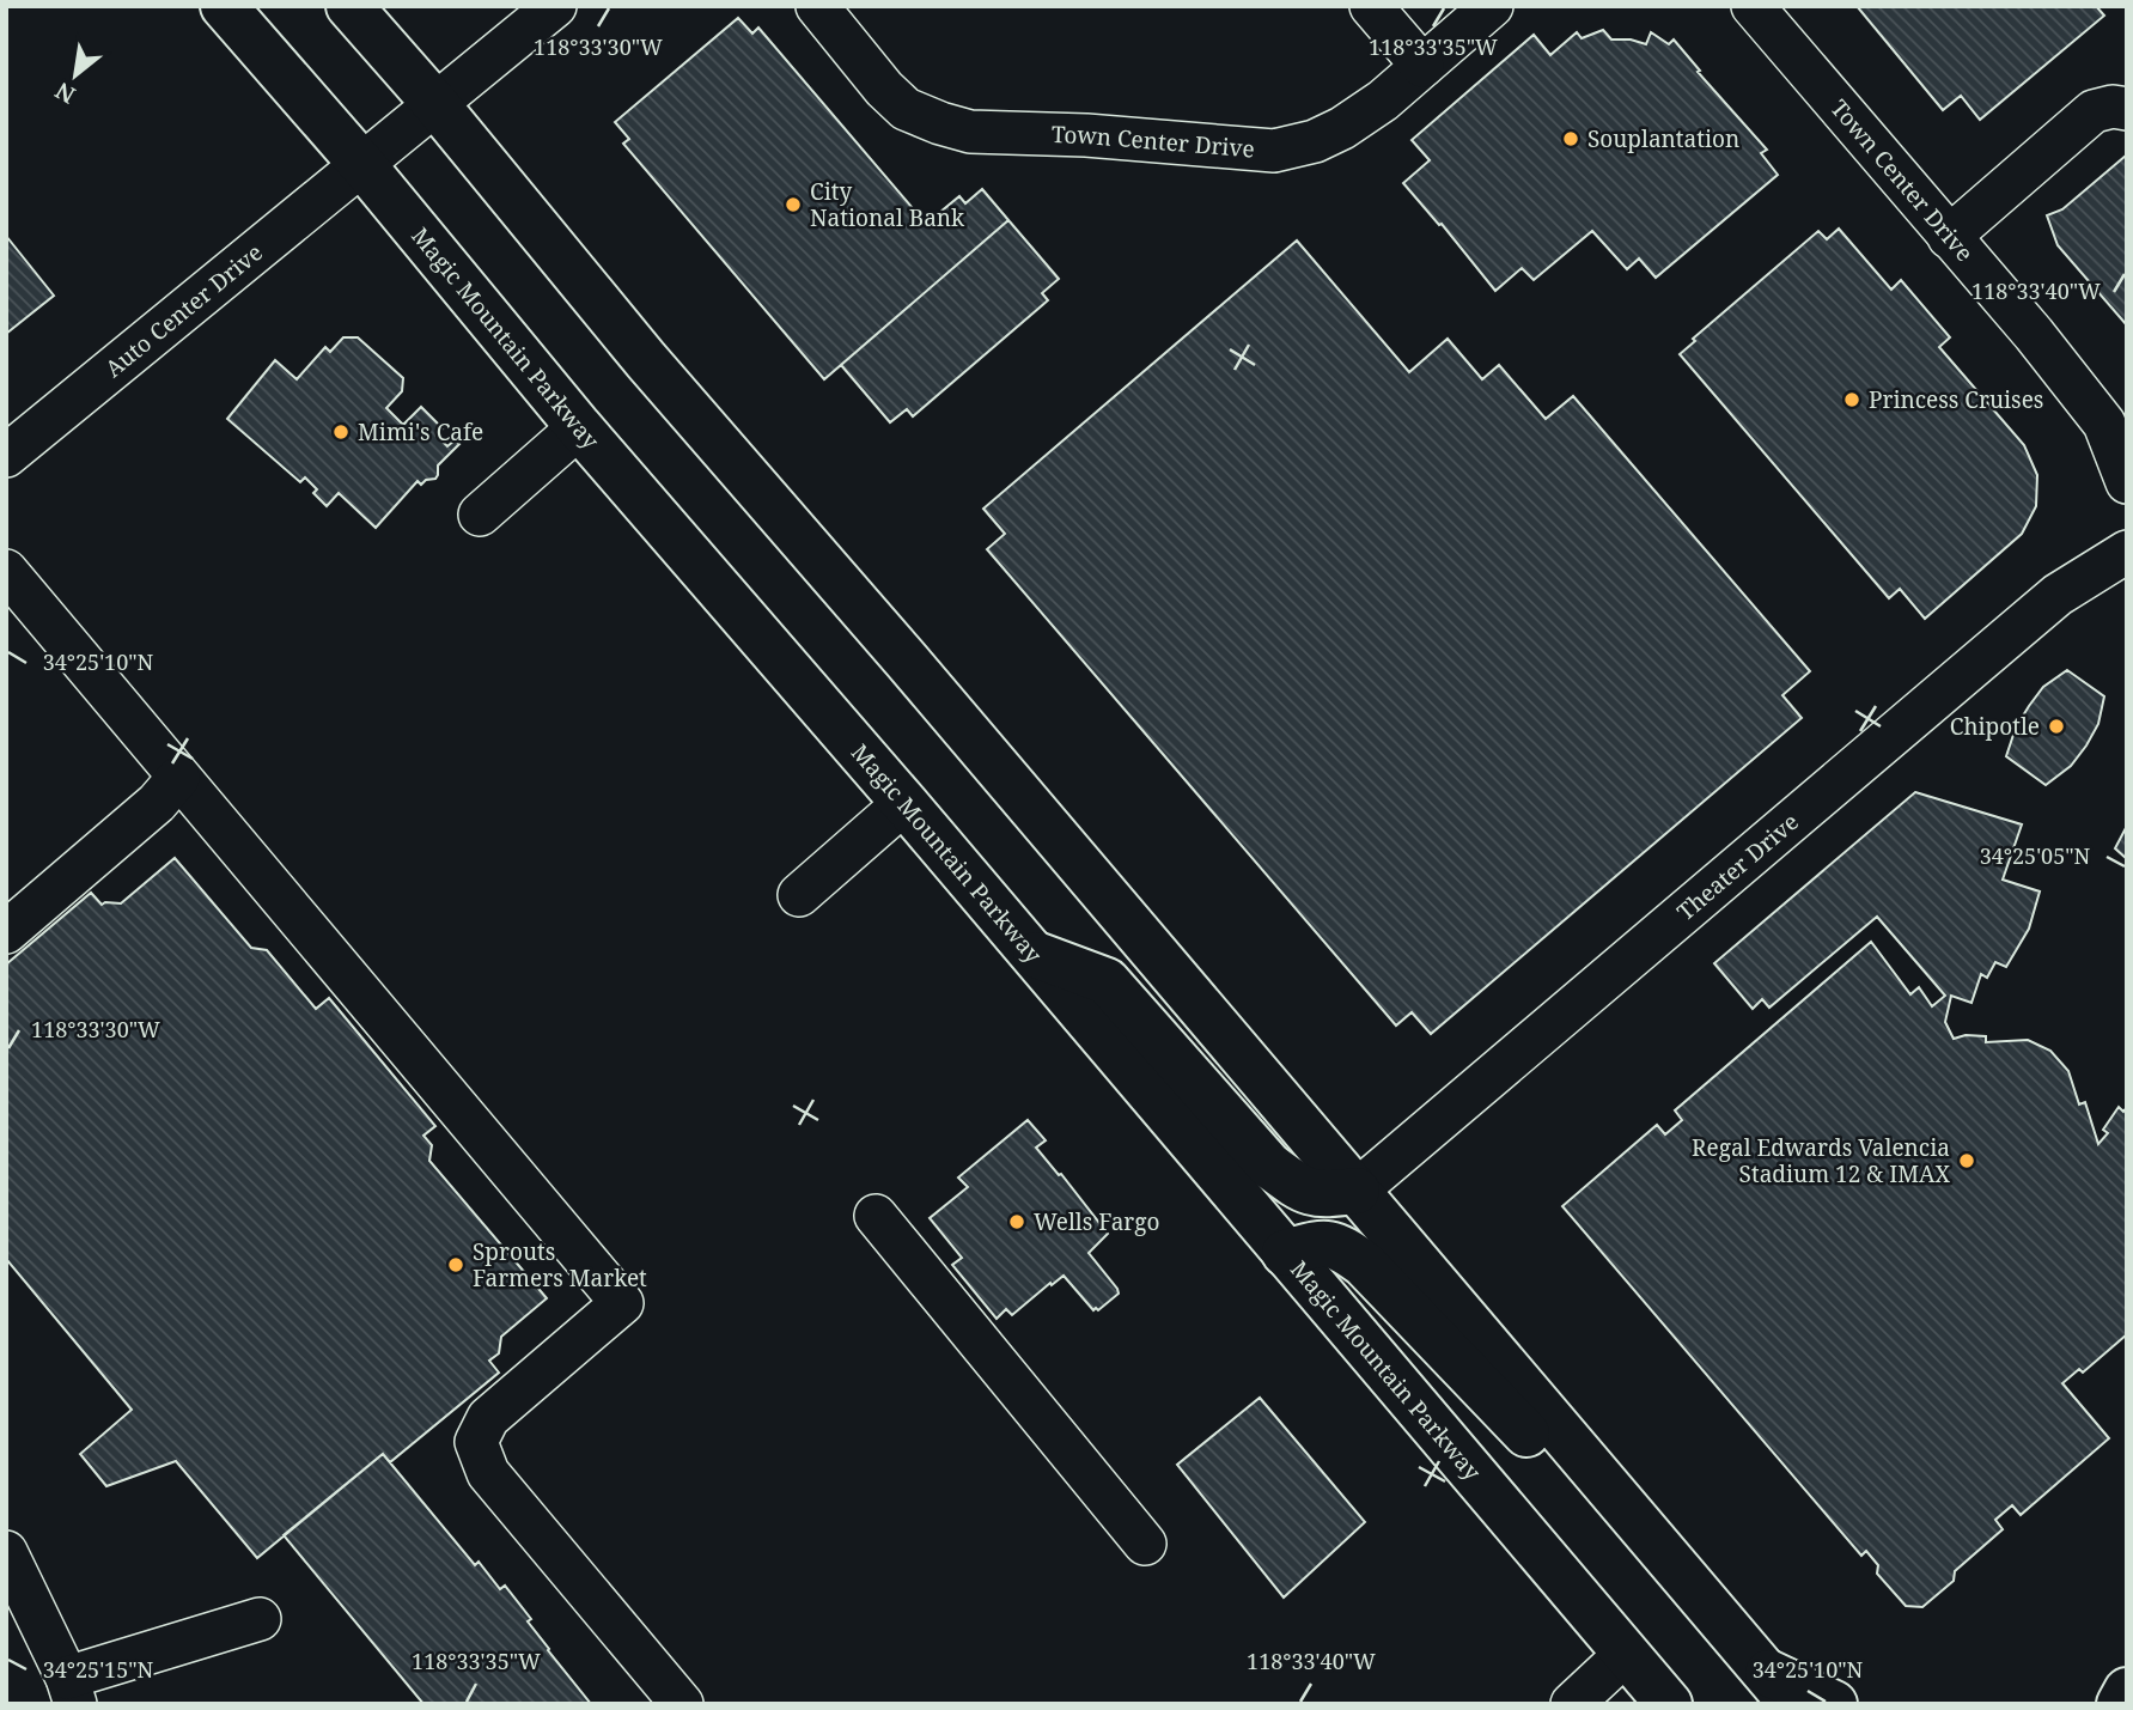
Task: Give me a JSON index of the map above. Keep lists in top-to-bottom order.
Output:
{
  "streets": {
    "main road": ["Magic Mountain Parkway"],
    "street": ["Town Center Drive", "Auto Center Drive", "Theater Drive"]
  },
  "crossings": [
    ["Auto Center Drive", "Magic Mountain Parkway"]
  ],
  "places": [
    "Souplantation",
    "City National Bank",
    "Princess Cruises",
    "Mimi's Cafe",
    "Chipotle",
    "Regal Edwards Valencia Stadium 12 & IMAX",
    "Wells Fargo",
    "Sprouts Farmers Market"
  ],
  "north": "bottom left",
  "coordinates": [
    "118°33'30\"W",
    "118°33'35\"W",
    "118°33'40\"W",
    "34°25'10\"N",
    "34°25'05\"N",
    "34°25'15\"N"
  ]
}
